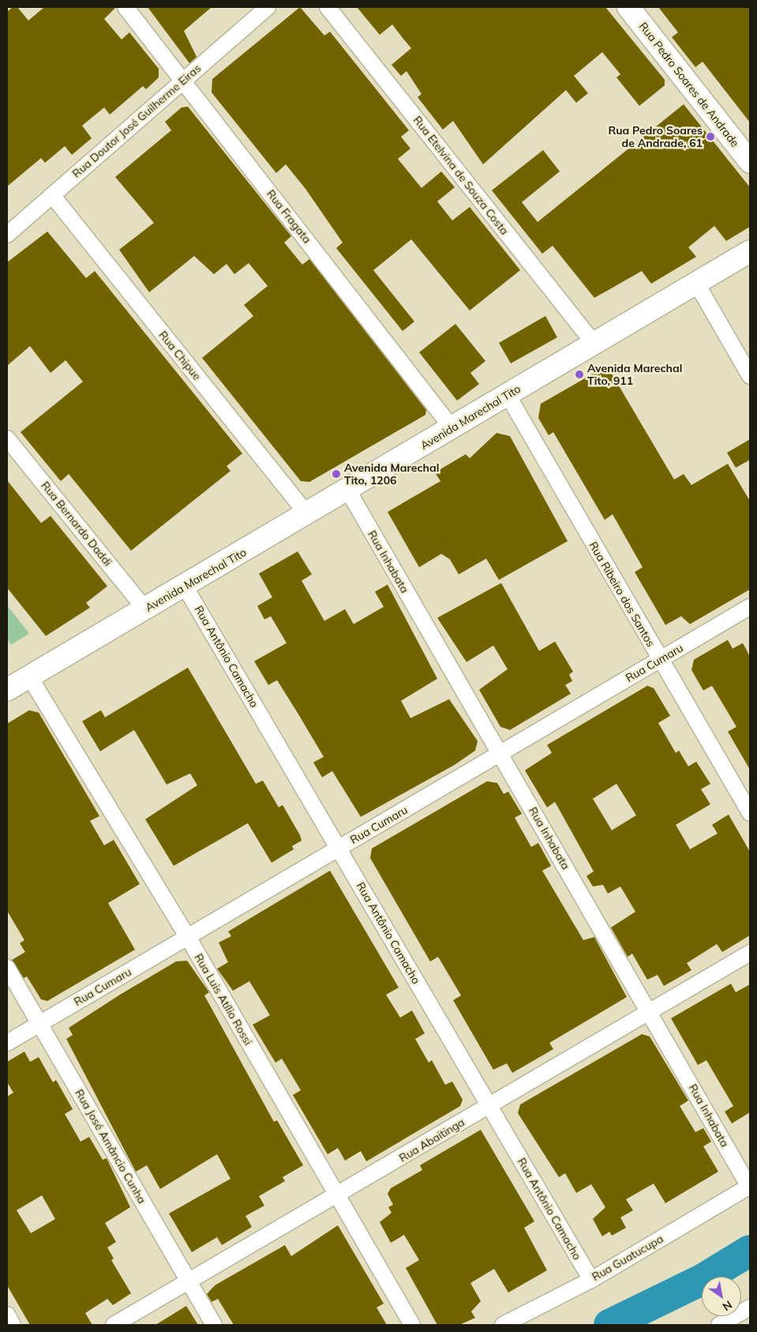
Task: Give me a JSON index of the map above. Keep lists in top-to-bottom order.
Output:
{
  "streets": {
    "main road": ["Rua Pedro Soares de Andrade", "Avenida Marechal Tito"],
    "street": [
      "Rua Doutor José Guilherme Eiras",
      "Rua Etelvina de Souza Costa",
      "Rua Fragata",
      "Rua Chipue",
      "Rua Bernardo Daddi",
      "Rua Inhabata",
      "Rua Ribeiro dos Santos",
      "Rua Antônio Camacho",
      "Rua Cumaru",
      "Rua Luis Atílio Rossi",
      "Rua Abaitinga",
      "Rua José Amâncio Cunha",
      "Rua Guatucupa"
    ]
  },
  "crossings": [
    ["Rua Doutor José Guilherme Eiras", "Rua Fragata"],
    ["Rua Doutor José Guilherme Eiras", "Rua Chipue"],
    ["Rua Etelvina de Souza Costa", "Avenida Marechal Tito"],
    ["Rua Fragata", "Avenida Marechal Tito"],
    ["Rua Chipue", "Avenida Marechal Tito"],
    ["Avenida Marechal Tito", "Rua Bernardo Daddi"],
    ["Avenida Marechal Tito", "Rua Inhabata"],
    ["Avenida Marechal Tito", "Rua Ribeiro dos Santos"],
    ["Avenida Marechal Tito", "Rua Antônio Camacho"],
    ["Avenida Marechal Tito", "Rua Luis Atílio Rossi"],
    ["Rua Inhabata", "Rua Cumaru"],
    ["Rua Inhabata", "Rua Abaitinga"],
    ["Rua Inhabata", "Rua Guatucupa"],
    ["Rua Ribeiro dos Santos", "Rua Cumaru"],
    ["Rua Antônio Camacho", "Rua Cumaru"],
    ["Rua Antônio Camacho", "Rua Abaitinga"],
    ["Rua Antônio Camacho", "Rua Guatucupa"],
    ["Rua Cumaru", "Rua Luis Atílio Rossi"],
    ["Rua Cumaru", "Rua José Amâncio Cunha"],
    ["Rua Luis Atílio Rossi", "Rua Abaitinga"],
    ["Rua Abaitinga", "Rua José Amâncio Cunha"]
  ],
  "places": ["Rua Pedro Soares de Andrade, 61", "Avenida Marechal Tito, 911", "Avenida Marechal Tito, 1206"],
  "north": "bottom right"
}
